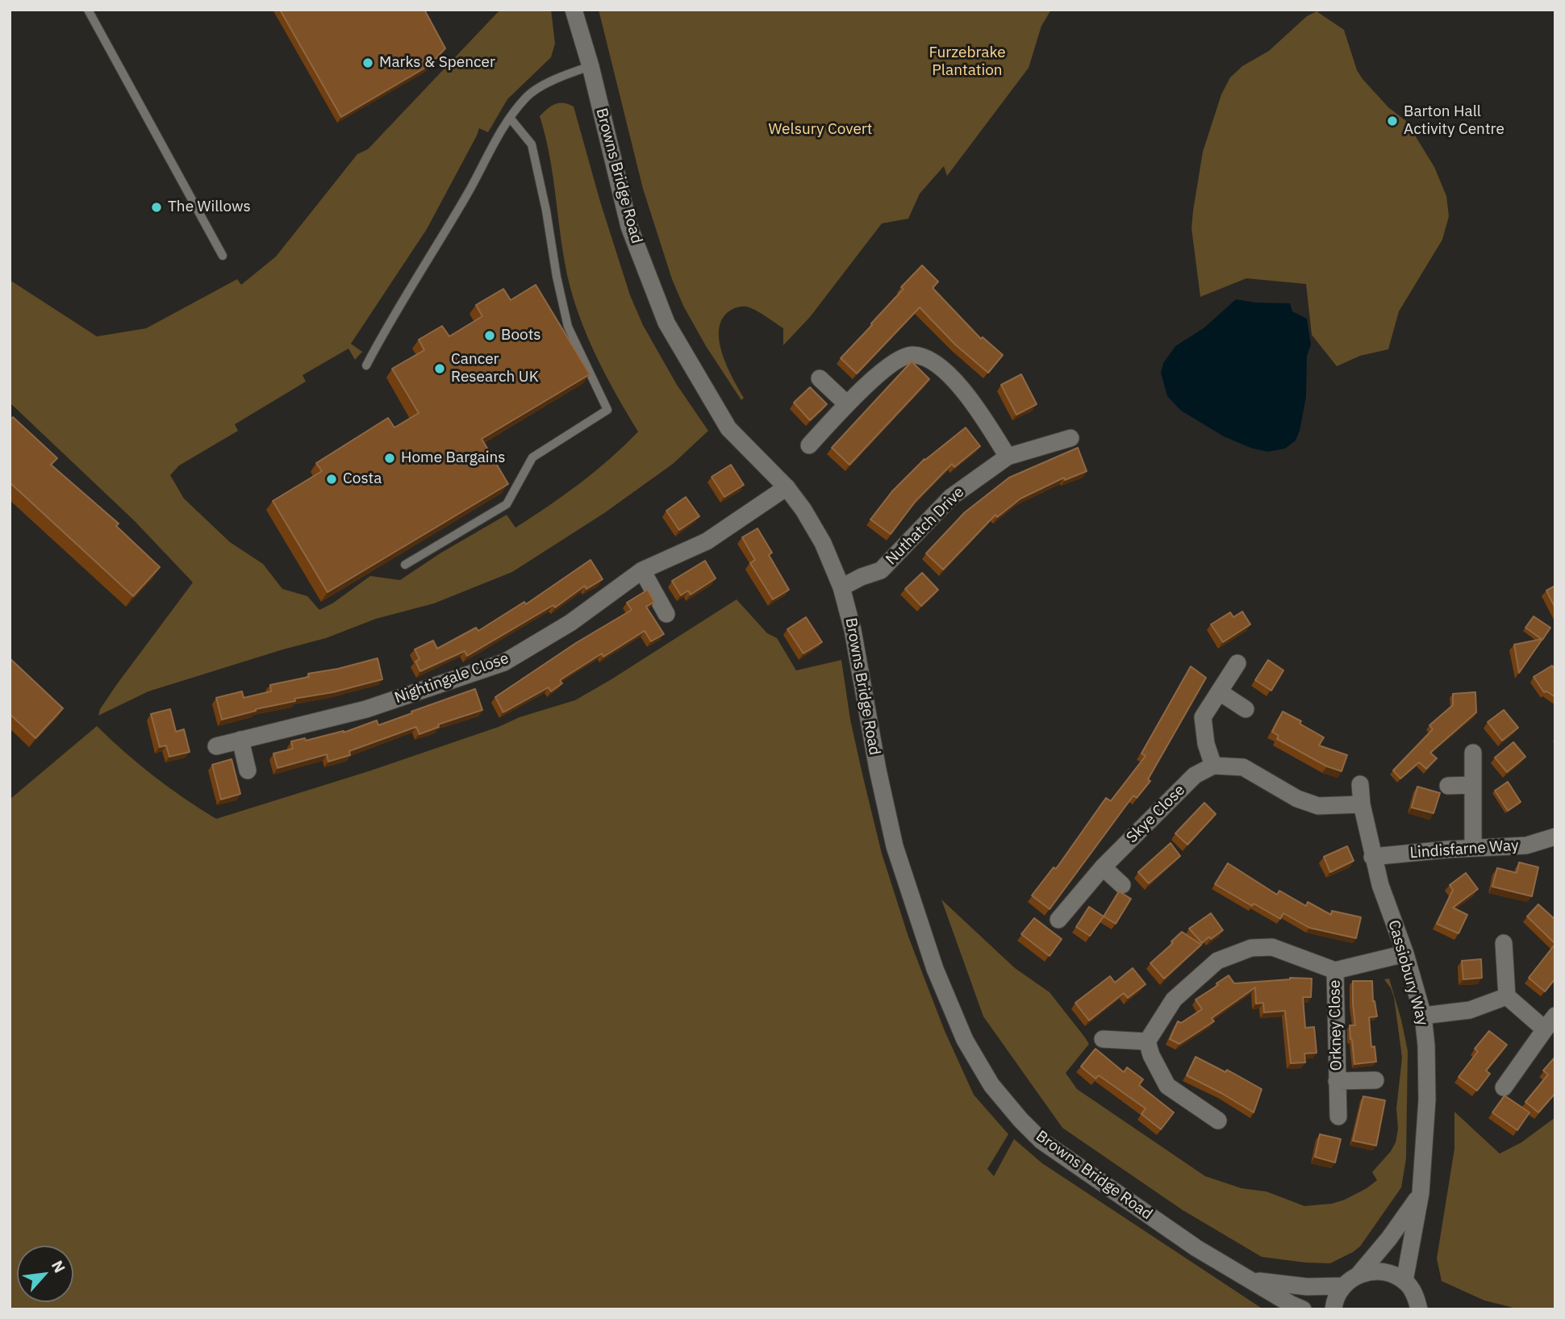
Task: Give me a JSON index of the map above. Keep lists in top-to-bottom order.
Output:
{
  "streets": {
    "street": [
      "Browns Bridge Road",
      "Nuthatch Drive",
      "Nightingale Close",
      "Skye Close",
      "Lindisfarne Way",
      "Cassiobury Way",
      "Orkney Close"
    ]
  },
  "crossings": [
    ["Browns Bridge Road", "Nuthatch Drive"],
    ["Browns Bridge Road", "Nightingale Close"],
    ["Lindisfarne Way", "Cassiobury Way"],
    ["Cassiobury Way", "Orkney Close"]
  ],
  "parks": ["Furzebrake Plantation", "Welsury Covert"],
  "places": [
    "Marks & Spencer",
    "Barton Hall Activity Centre",
    "The Willows",
    "Boots",
    "Cancer Research UK",
    "Home Bargains",
    "Costa"
  ],
  "north": "top right"
}
